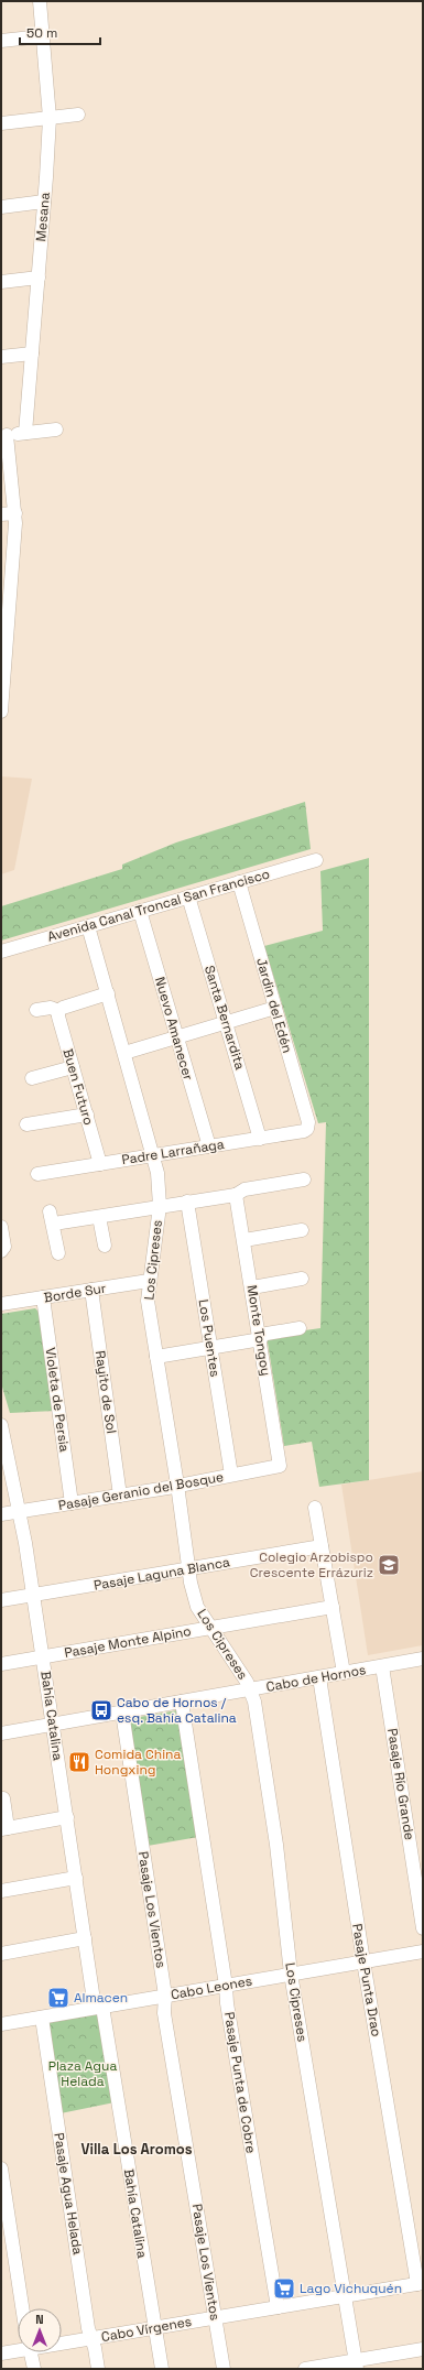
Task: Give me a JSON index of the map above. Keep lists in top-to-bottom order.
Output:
{
  "streets": {
    "street": [
      "Mesana",
      "Avenida Canal Troncal San Francisco",
      "Jardin del Edén",
      "Santa Bernardita",
      "Nuevo Amanecer",
      "Buen Futuro",
      "Padre Larrañaga",
      "Los Cipreses",
      "Borde Sur",
      "Monte Tongoy",
      "Los Puentes",
      "Rayito de Sol",
      "Violeta de Persia",
      "Pasaje Geranio del Bosque",
      "Pasaje Laguna Blanca",
      "Pasaje Monte Alpino",
      "Cabo de Hornos",
      "Bahía Catalina",
      "Pasaje Río Grande",
      "Pasaje Los Vientos",
      "Pasaje Punta Drao",
      "Cabo Leones",
      "Pasaje Punta de Cobre",
      "Pasaje Agua Helada",
      "Cabo Vírgenes"
    ]
  },
  "crossings": [
    ["Avenida Canal Troncal San Francisco", "Jardin del Edén"],
    ["Avenida Canal Troncal San Francisco", "Santa Bernardita"],
    ["Avenida Canal Troncal San Francisco", "Nuevo Amanecer"],
    ["Avenida Canal Troncal San Francisco", "Los Cipreses"],
    ["Jardin del Edén", "Padre Larrañaga"],
    ["Santa Bernardita", "Padre Larrañaga"],
    ["Nuevo Amanecer", "Padre Larrañaga"],
    ["Buen Futuro", "Padre Larrañaga"],
    ["Padre Larrañaga", "Los Cipreses"],
    ["Los Cipreses", "Borde Sur"],
    ["Los Cipreses", "Pasaje Geranio del Bosque"],
    ["Los Cipreses", "Pasaje Laguna Blanca"],
    ["Los Cipreses", "Pasaje Monte Alpino"],
    ["Los Cipreses", "Cabo de Hornos"],
    ["Los Cipreses", "Cabo Leones"],
    ["Los Cipreses", "Cabo Vírgenes"],
    ["Borde Sur", "Rayito de Sol"],
    ["Borde Sur", "Violeta de Persia"],
    ["Monte Tongoy", "Pasaje Geranio del Bosque"],
    ["Los Puentes", "Pasaje Geranio del Bosque"],
    ["Rayito de Sol", "Pasaje Geranio del Bosque"],
    ["Violeta de Persia", "Pasaje Geranio del Bosque"],
    ["Pasaje Geranio del Bosque", "Bahía Catalina"],
    ["Pasaje Laguna Blanca", "Bahía Catalina"],
    ["Pasaje Monte Alpino", "Bahía Catalina"],
    ["Cabo de Hornos", "Bahía Catalina"],
    ["Cabo de Hornos", "Pasaje Río Grande"],
    ["Cabo de Hornos", "Pasaje Los Vientos"],
    ["Cabo de Hornos", "Pasaje Punta Drao"],
    ["Cabo de Hornos", "Pasaje Punta de Cobre"],
    ["Bahía Catalina", "Cabo Leones"],
    ["Bahía Catalina", "Cabo Vírgenes"],
    ["Pasaje Los Vientos", "Cabo Leones"],
    ["Pasaje Los Vientos", "Cabo Vírgenes"],
    ["Pasaje Punta Drao", "Cabo Leones"],
    ["Pasaje Punta Drao", "Cabo Vírgenes"],
    ["Cabo Leones", "Pasaje Punta de Cobre"],
    ["Cabo Leones", "Pasaje Agua Helada"],
    ["Pasaje Punta de Cobre", "Cabo Vírgenes"],
    ["Pasaje Agua Helada", "Cabo Vírgenes"]
  ],
  "districts": ["Villa Los Aromos"],
  "parks": ["Plaza Agua Helada"],
  "places": {
    "school or university": ["Colegio Arzobispo Crescente Errázuriz"],
    "bus stop": ["Cabo de Hornos / esq. Bahía Catalina"],
    "restaurant": ["Comida China Hongxing"],
    "supermarket": ["Almacen", "Lago Vichuquén"]
  },
  "scale_bar": "50 m",
  "north": "top"
}
